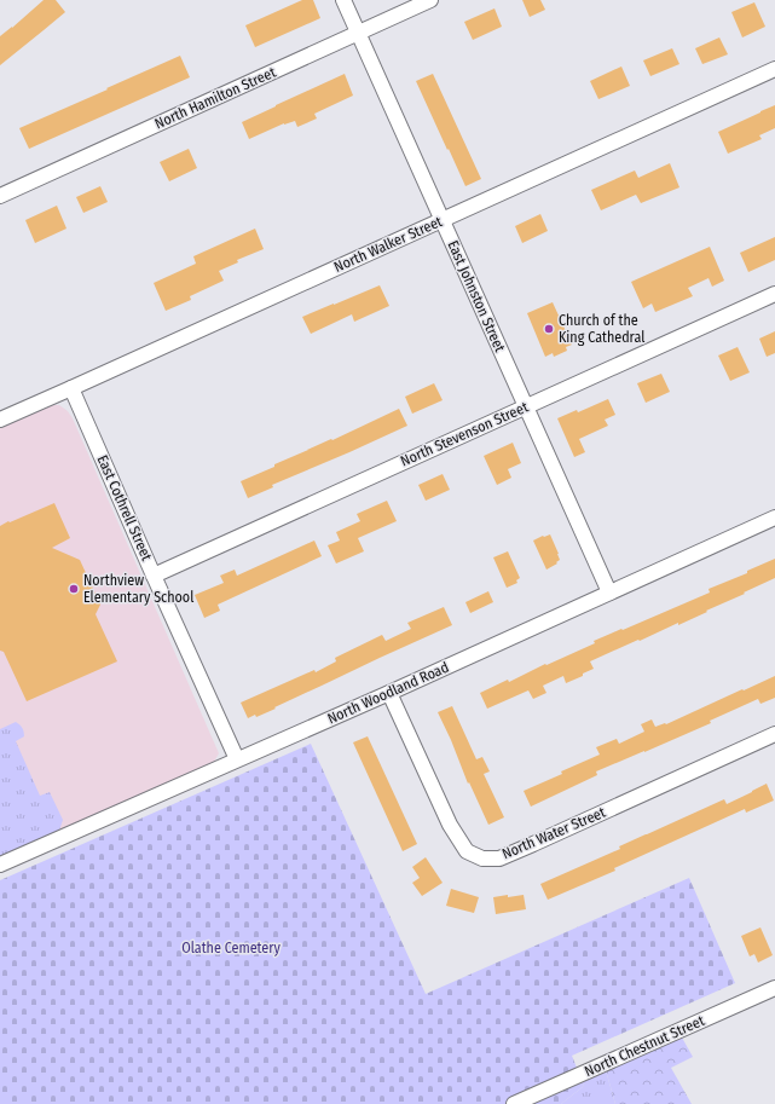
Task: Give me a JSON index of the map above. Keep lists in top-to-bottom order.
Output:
{
  "streets": {
    "street": [
      "North Hamilton Street",
      "North Walker Street",
      "East Johnston Street",
      "North Stevenson Street",
      "East Cothrell Street",
      "North Woodland Road",
      "North Water Street",
      "North Chestnut Street"
    ]
  },
  "crossings": [
    ["North Hamilton Street", "East Johnston Street"],
    ["North Walker Street", "East Johnston Street"],
    ["North Walker Street", "East Cothrell Street"],
    ["East Johnston Street", "North Stevenson Street"],
    ["East Johnston Street", "North Woodland Road"],
    ["North Stevenson Street", "East Cothrell Street"],
    ["East Cothrell Street", "North Woodland Road"],
    ["North Woodland Road", "North Water Street"]
  ],
  "parks": ["Olathe Cemetery"],
  "places": ["Church of the King Cathedral", "Northview Elementary School"]
}
